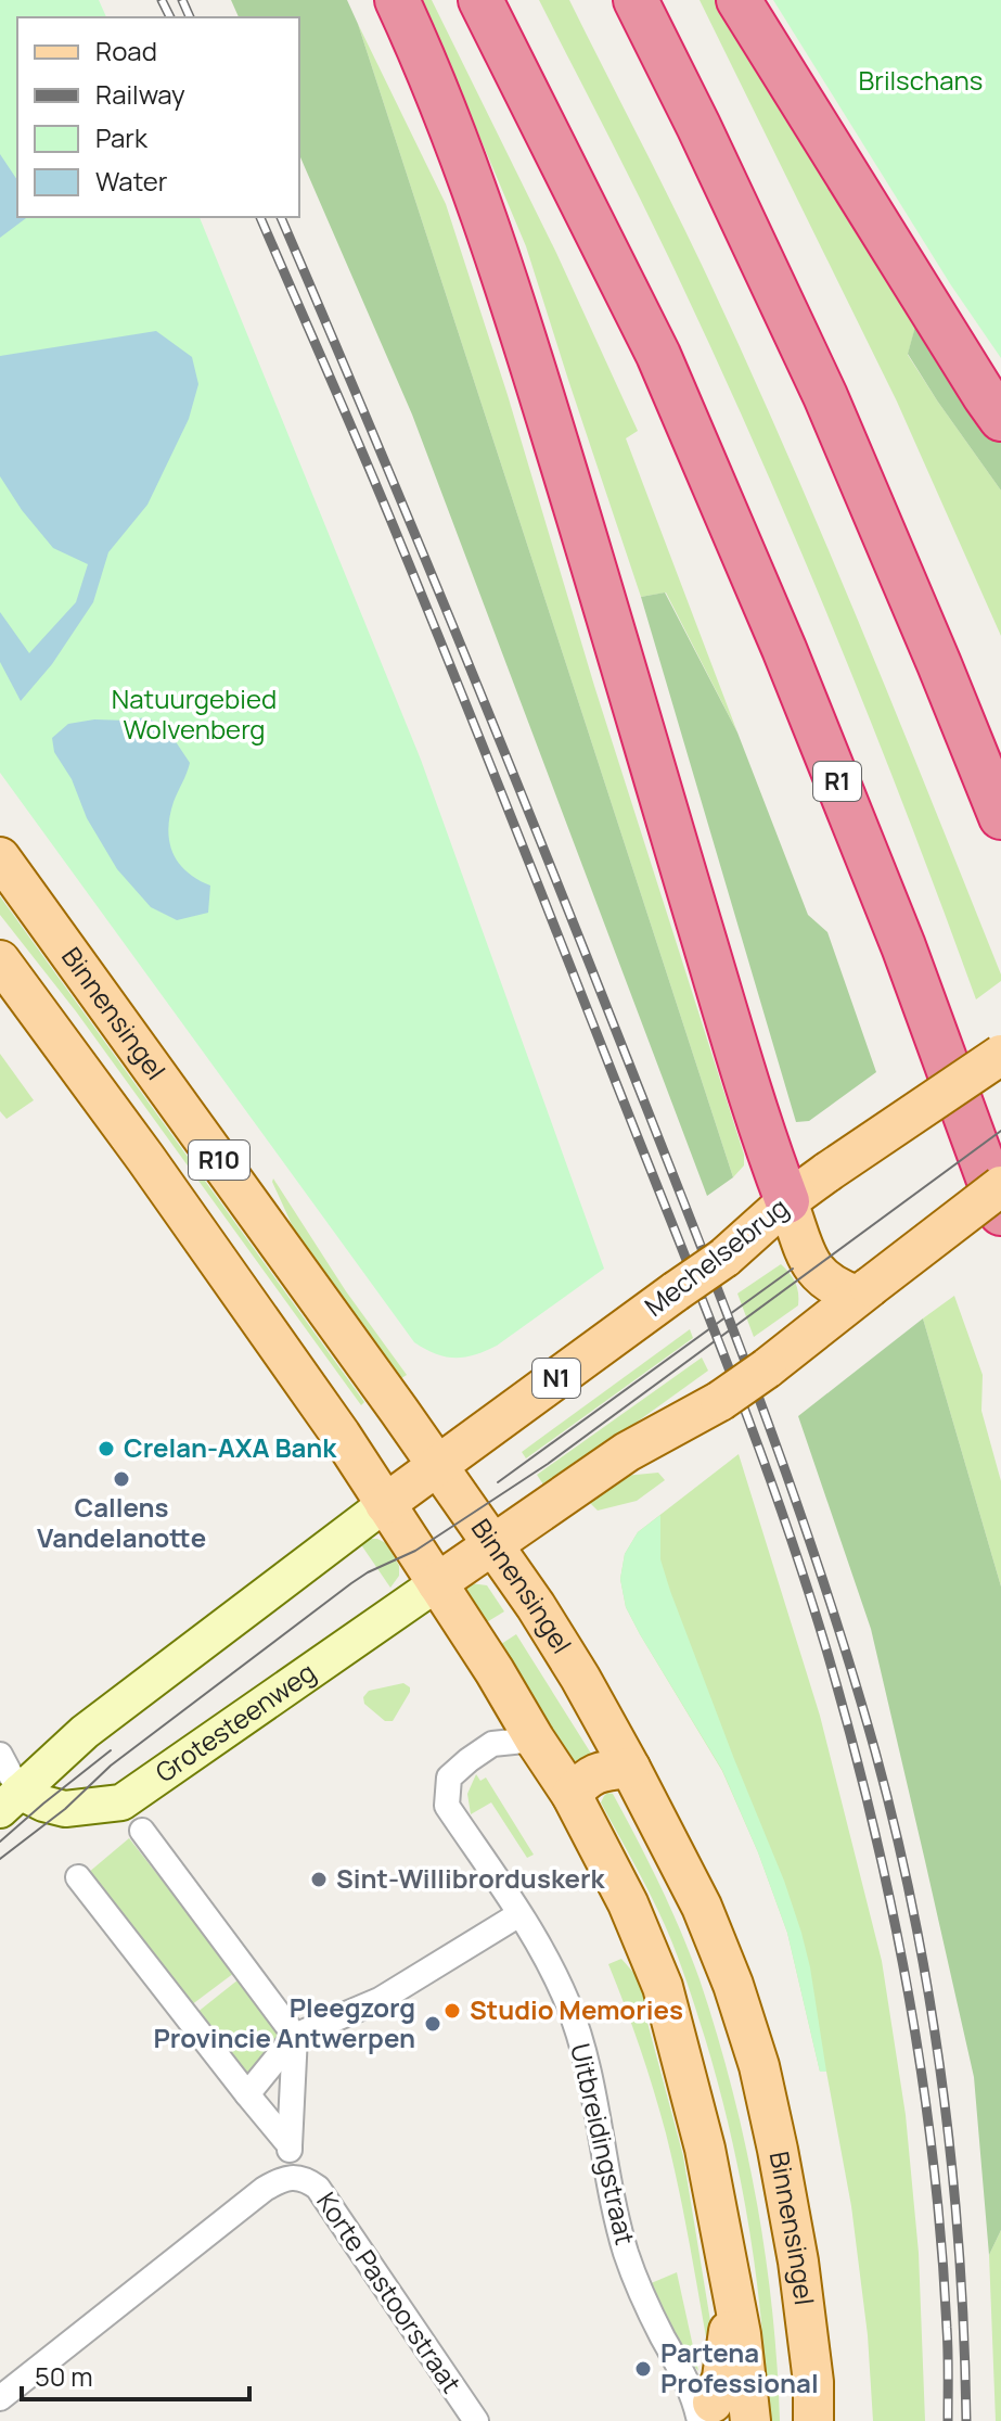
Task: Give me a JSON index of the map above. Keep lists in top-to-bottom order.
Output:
{
  "streets": {
    "highway": ["R1"],
    "main road": [
      "Binnensingel",
      "R10",
      "Mechelsebrug",
      "N1",
      "Grotesteenweg"
    ],
    "street": ["Uitbreidingstraat", "Korte Pastoorstraat"]
  },
  "crossings": [
    ["Binnensingel", "Mechelsebrug"],
    ["Binnensingel", "N1"],
    ["R10", "N1"],
    ["R10", "Grotesteenweg"],
    ["R10", "Uitbreidingstraat"],
    ["Mechelsebrug", "N1"],
    ["N1", "Grotesteenweg"]
  ],
  "parks": ["Brilschans", "Natuurgebied Wolvenberg"],
  "places": [
    "Crelan-AXA Bank",
    "Callens Vandelanotte",
    "Sint-Willibrorduskerk",
    "Studio Memories",
    "Pleegzorg Provincie Antwerpen",
    "Partena Professional"
  ],
  "legend": [
    "Road",
    "Railway",
    "Park",
    "Water"
  ],
  "scale_bar": "50 m"
}
